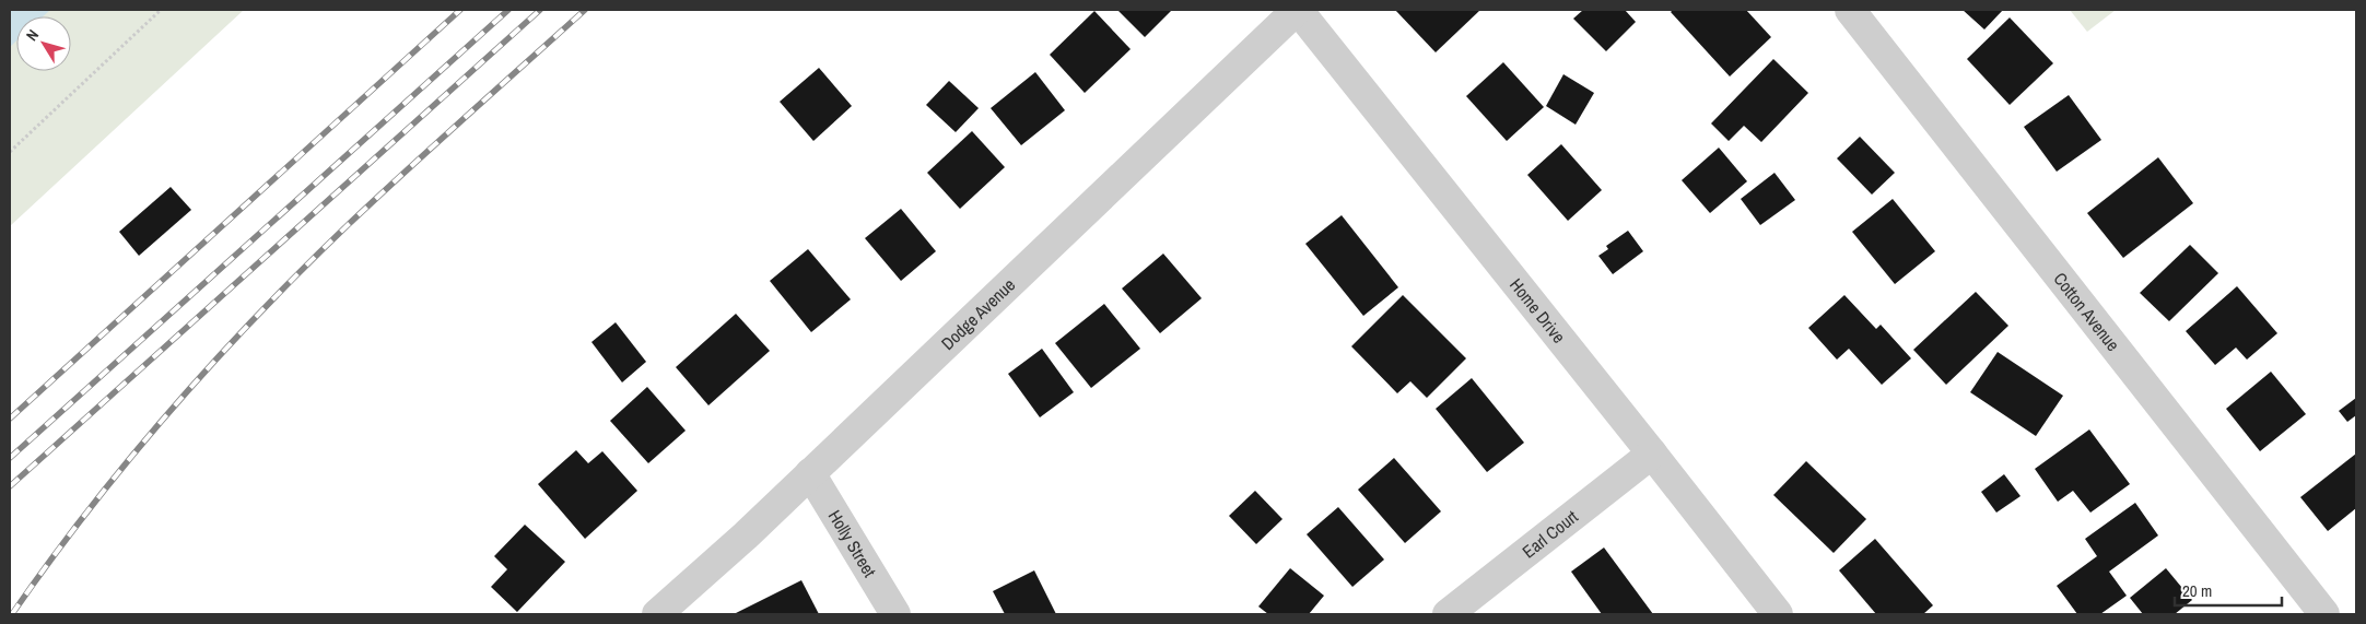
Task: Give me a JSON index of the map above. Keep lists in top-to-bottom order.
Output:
{
  "streets": {
    "street": [
      "Home Drive",
      "Cotton Avenue",
      "Dodge Avenue",
      "Earl Court",
      "Holly Street"
    ]
  },
  "crossings": [
    ["Home Drive", "Dodge Avenue"],
    ["Home Drive", "Earl Court"],
    ["Dodge Avenue", "Holly Street"]
  ],
  "scale_bar": "20 m",
  "north": "top left"
}
